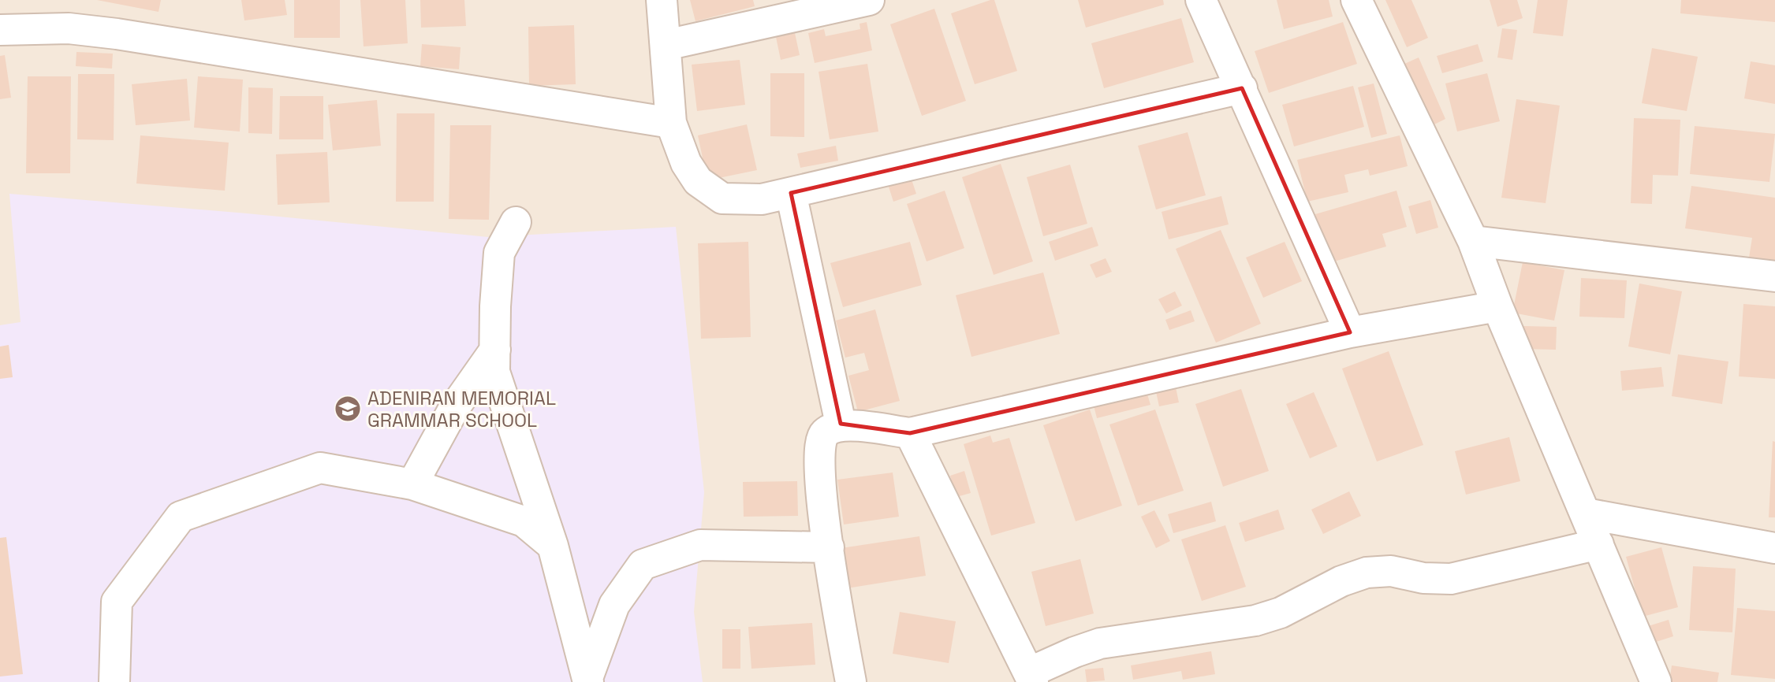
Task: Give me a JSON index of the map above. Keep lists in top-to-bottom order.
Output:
{
  "places": {
    "school or university": ["ADENIRAN MEMORIAL GRAMMAR SCHOOL"]
  }
}
